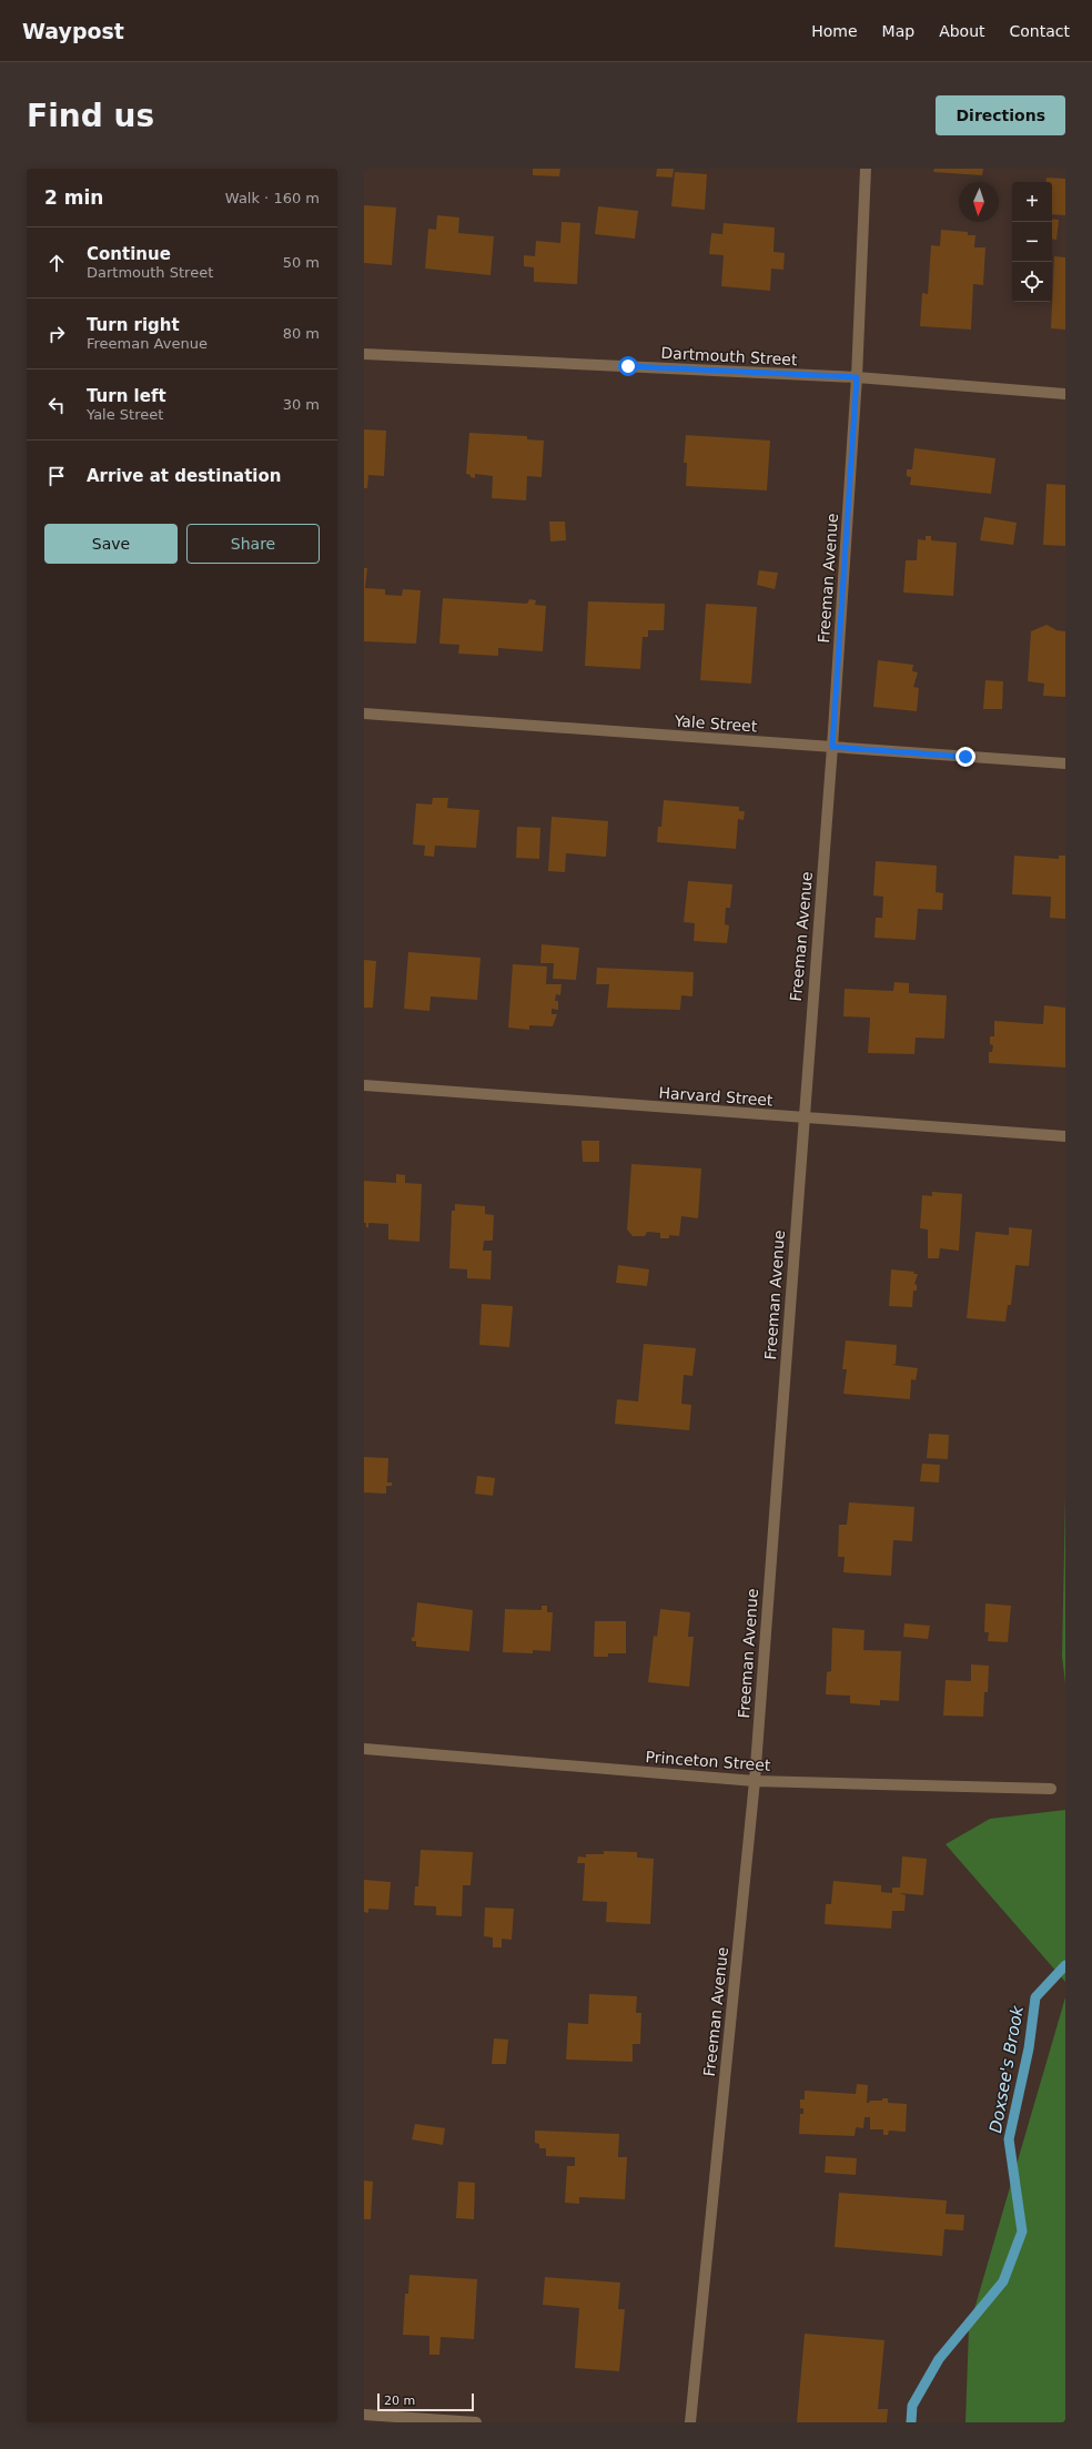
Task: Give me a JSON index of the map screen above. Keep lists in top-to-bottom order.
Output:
{
  "streets": {
    "street": [
      "Dartmouth Street",
      "Freeman Avenue",
      "Yale Street",
      "Harvard Street",
      "Princeton Street"
    ]
  },
  "crossings": [
    ["Dartmouth Street", "Freeman Avenue"],
    ["Freeman Avenue", "Yale Street"],
    ["Freeman Avenue", "Harvard Street"],
    ["Freeman Avenue", "Princeton Street"]
  ],
  "water": ["Doxsee's Brook"],
  "scale_bar": "20 m",
  "north": "bottom",
  "page": {
    "header": "Waypost",
    "nav": [
      "Home",
      "Map",
      "About",
      "Contact"
    ],
    "buttons": [
      "Directions",
      ["Save", "Share"]
    ],
    "title": "Find us",
    "heading": ["2 min", "Walk · 160 m"],
    "map_buttons": ["+", "−"],
    "list": [
      ["Continue", "Dartmouth Street", "50 m"],
      ["Turn right", "Freeman Avenue", "80 m"],
      ["Turn left", "Yale Street", "30 m"],
      "Arrive at destination"
    ],
    "scale": "20 m"
  }
}
